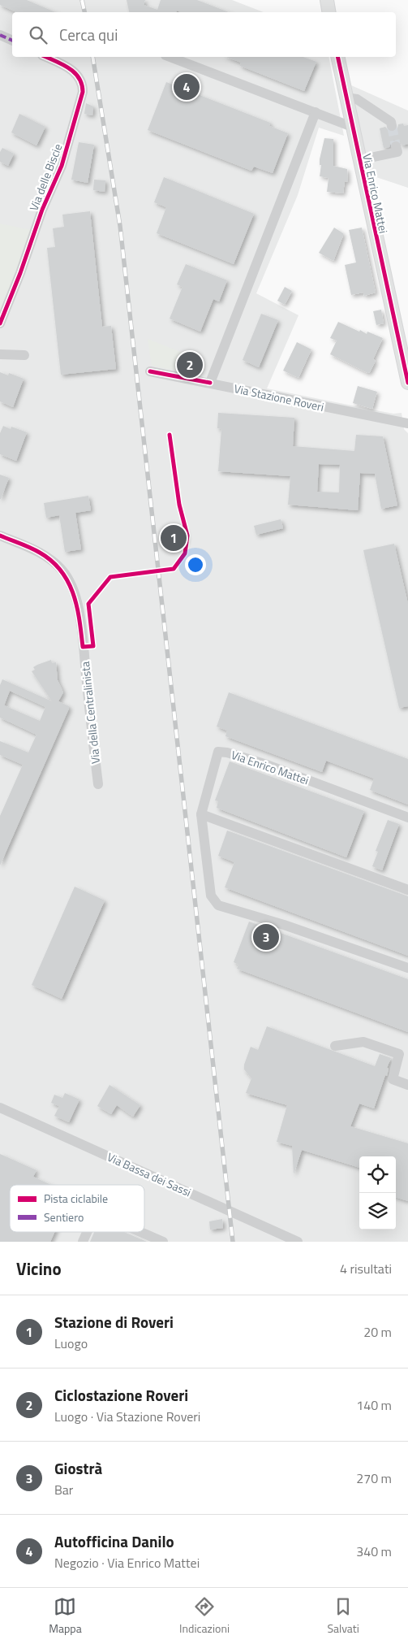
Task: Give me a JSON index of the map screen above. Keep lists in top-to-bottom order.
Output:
{
  "streets": {
    "main road": ["Via Enrico Mattei"],
    "street": [
      "Via delle Biscie",
      "Via Stazione Roveri",
      "Via della Centralinista",
      "Via Bassa dei Sassi"
    ]
  },
  "legend": ["Pista ciclabile", "Sentiero"],
  "page": {
    "search": "Cerca qui",
    "pins": [
      "4",
      "2",
      "1",
      "3"
    ],
    "heading": ["Vicino", "4 risultati"],
    "list": [
      {
        "mark": "1",
        "name": "Stazione di Roveri",
        "note": "Luogo",
        "value": "20 m"
      },
      {
        "mark": "2",
        "name": "Ciclostazione Roveri",
        "note": "Luogo · Via Stazione Roveri",
        "value": "140 m"
      },
      {
        "mark": "3",
        "name": "Giostrà",
        "note": "Bar",
        "value": "270 m"
      },
      {
        "mark": "4",
        "name": "Autofficina Danilo",
        "note": "Negozio · Via Enrico Mattei",
        "value": "340 m"
      }
    ],
    "nav": ["Mappa", "Indicazioni", "Salvati"]
  }
}
